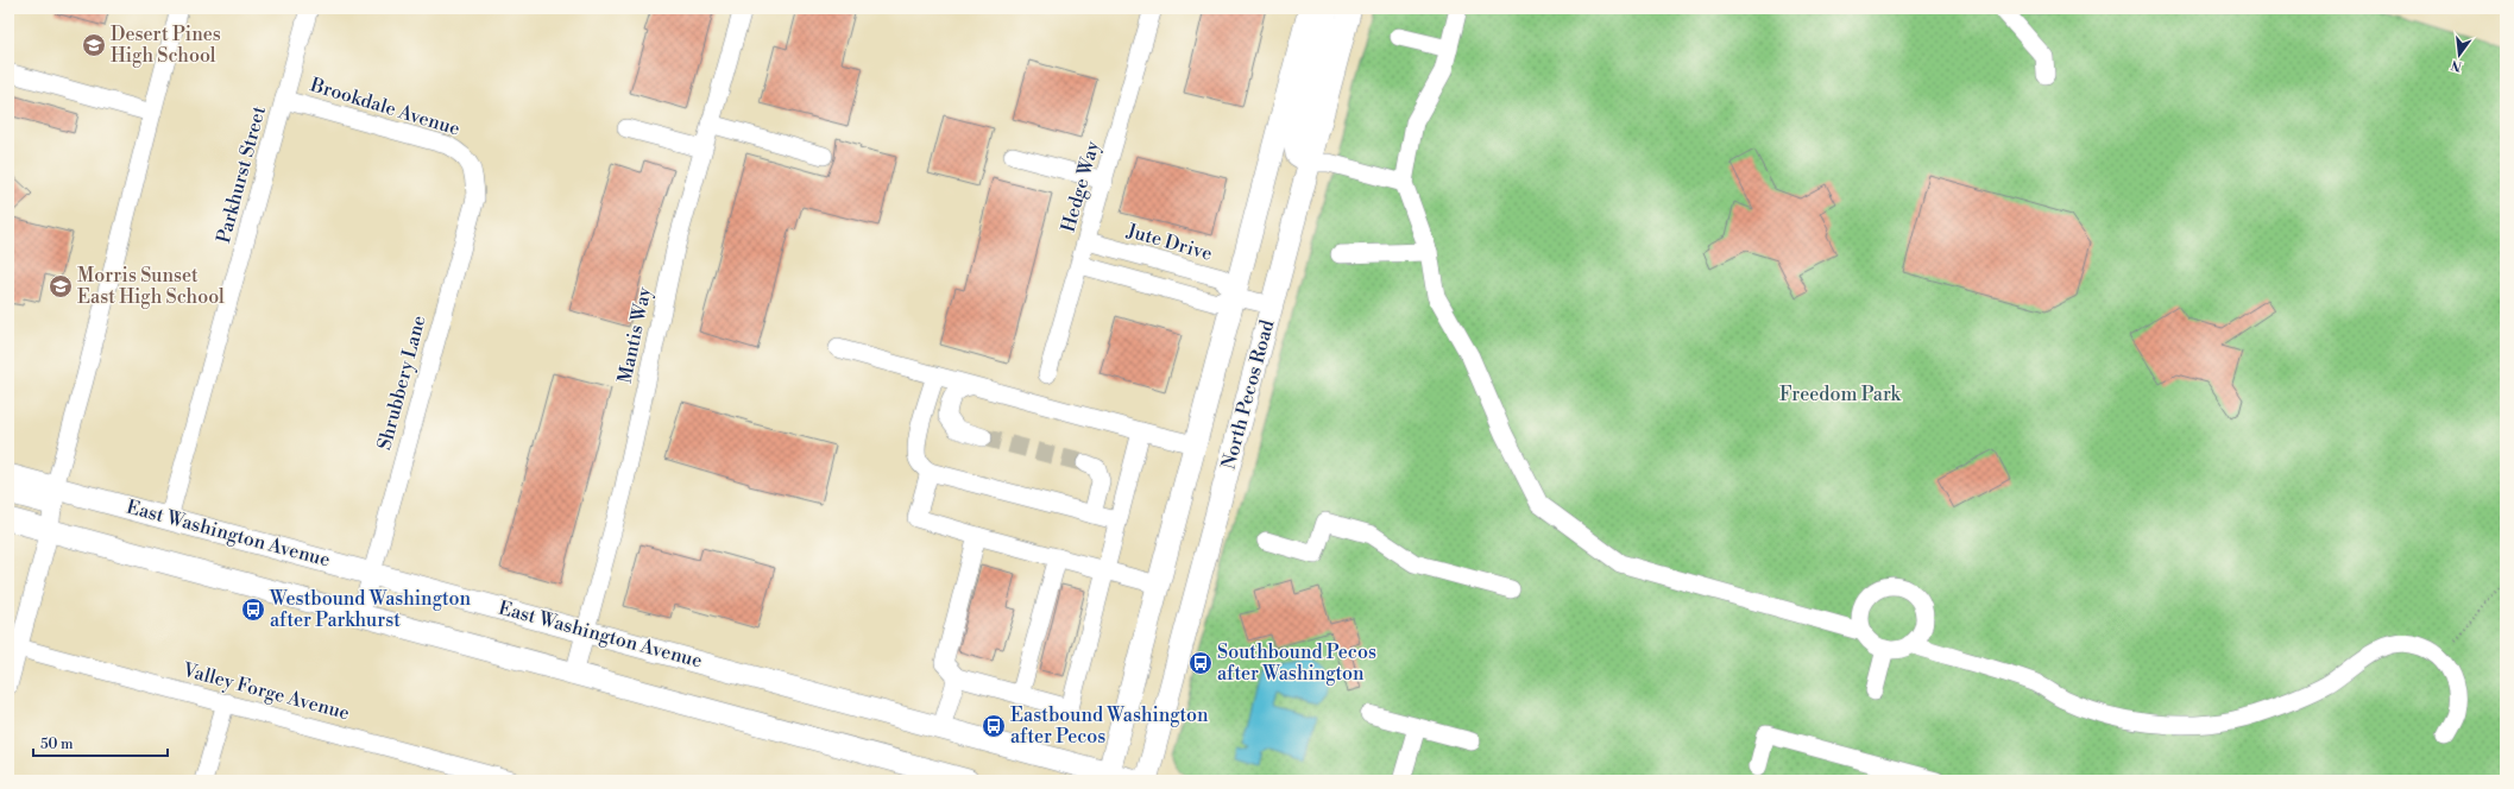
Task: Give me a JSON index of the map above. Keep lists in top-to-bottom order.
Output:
{
  "streets": {
    "main road": ["North Pecos Road", "East Washington Avenue"],
    "street": [
      "Brookdale Avenue",
      "Parkhurst Street",
      "Hedge Way",
      "Jute Drive",
      "Mantis Way",
      "Shrubbery Lane",
      "Valley Forge Avenue"
    ]
  },
  "crossings": [
    ["Brookdale Avenue", "Parkhurst Street"],
    ["Brookdale Avenue", "Shrubbery Lane"],
    ["Parkhurst Street", "East Washington Avenue"],
    ["Hedge Way", "Jute Drive"],
    ["Jute Drive", "North Pecos Road"],
    ["Mantis Way", "East Washington Avenue"],
    ["Shrubbery Lane", "East Washington Avenue"],
    ["North Pecos Road", "East Washington Avenue"]
  ],
  "parks": ["Freedom Park"],
  "places": {
    "school or university": ["Desert Pines High School", "Morris Sunset East High School"],
    "bus stop": ["Westbound Washington after Parkhurst", "Southbound Pecos after Washington", "Eastbound Washington after Pecos"]
  },
  "scale_bar": "50 m",
  "north": "bottom"
}
